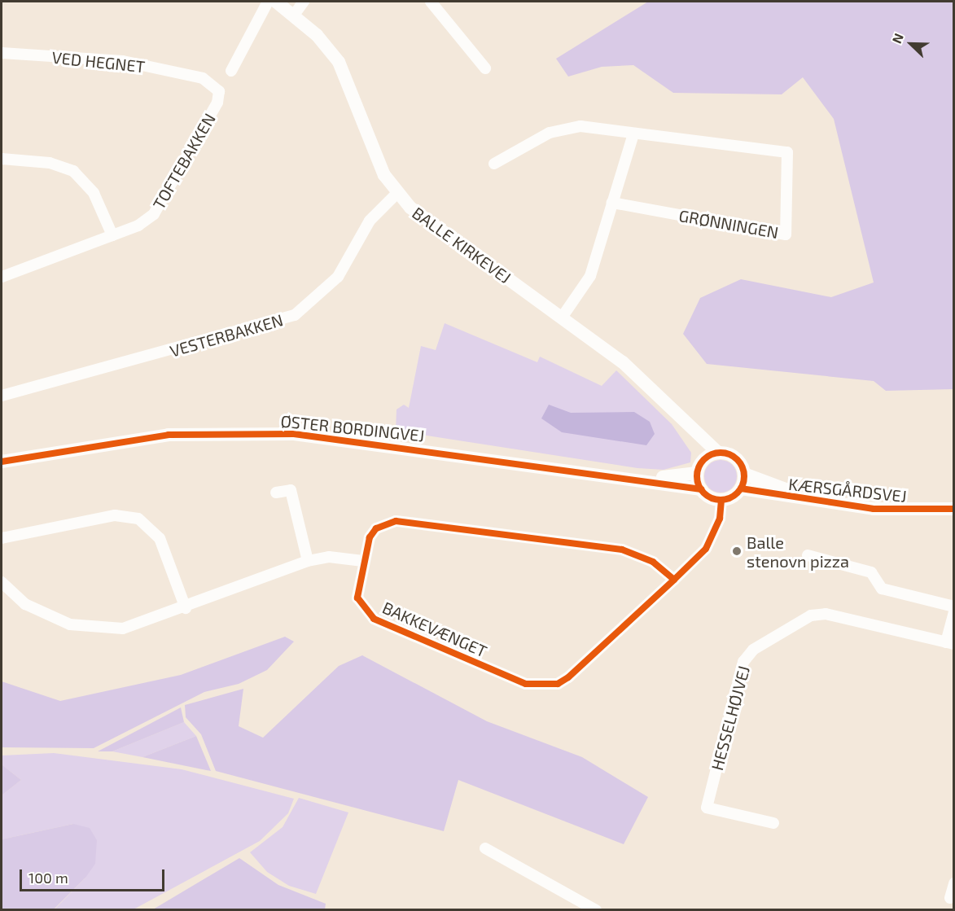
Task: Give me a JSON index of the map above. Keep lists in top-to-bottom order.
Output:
{
  "streets": {
    "street": [
      "VED HEGNET",
      "TOFTEBAKKEN",
      "GRØNNINGEN",
      "BALLE KIRKEVEJ",
      "VESTERBAKKEN",
      "ØSTER BORDINGVEJ",
      "KÆRSGÅRDSVEJ",
      "BAKKEVÆNGET",
      "HESSELHØJVEJ"
    ]
  },
  "crossings": [
    ["VED HEGNET", "TOFTEBAKKEN"],
    ["BALLE KIRKEVEJ", "VESTERBAKKEN"],
    ["BALLE KIRKEVEJ", "ØSTER BORDINGVEJ"],
    ["BALLE KIRKEVEJ", "KÆRSGÅRDSVEJ"],
    ["BALLE KIRKEVEJ", "BAKKEVÆNGET"],
    ["ØSTER BORDINGVEJ", "KÆRSGÅRDSVEJ"],
    ["ØSTER BORDINGVEJ", "BAKKEVÆNGET"],
    ["KÆRSGÅRDSVEJ", "BAKKEVÆNGET"]
  ],
  "places": ["Balle stenovn pizza"],
  "scale_bar": "100 m",
  "north": "top left"
}
